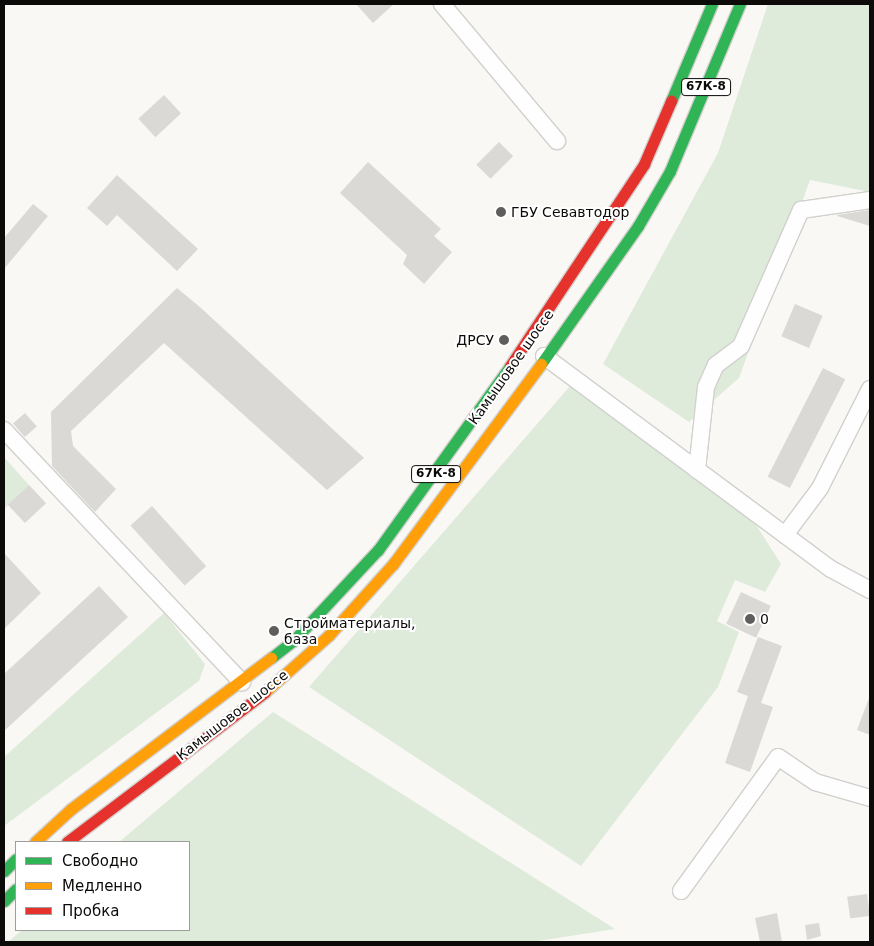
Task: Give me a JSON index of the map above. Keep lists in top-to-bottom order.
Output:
{
  "streets": {
    "main road": ["67К-8", "Камышовое шоссе"]
  },
  "places": [
    "ГБУ Севавтодор",
    "ДРСУ",
    "0",
    "Стройматериалы, база"
  ],
  "legend": ["Свободно", "Медленно", "Пробка"]
}
